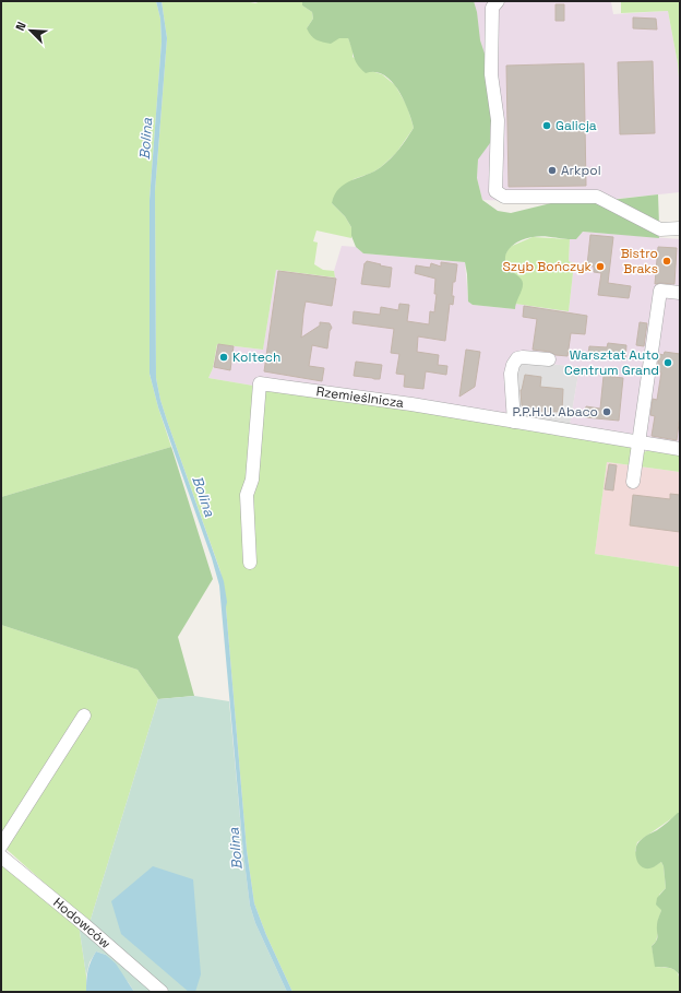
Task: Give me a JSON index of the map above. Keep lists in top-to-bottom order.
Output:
{
  "streets": {
    "street": ["Rzemieślnicza", "Hodowców"]
  },
  "water": ["Bolina"],
  "places": [
    "Galicja",
    "Arkpol",
    "Bistro Braks",
    "Szyb Bończyk",
    "Koltech",
    "Warsztat Auto Centrum Grand",
    "P.P.H.U. Abaco"
  ],
  "north": "top left"
}
